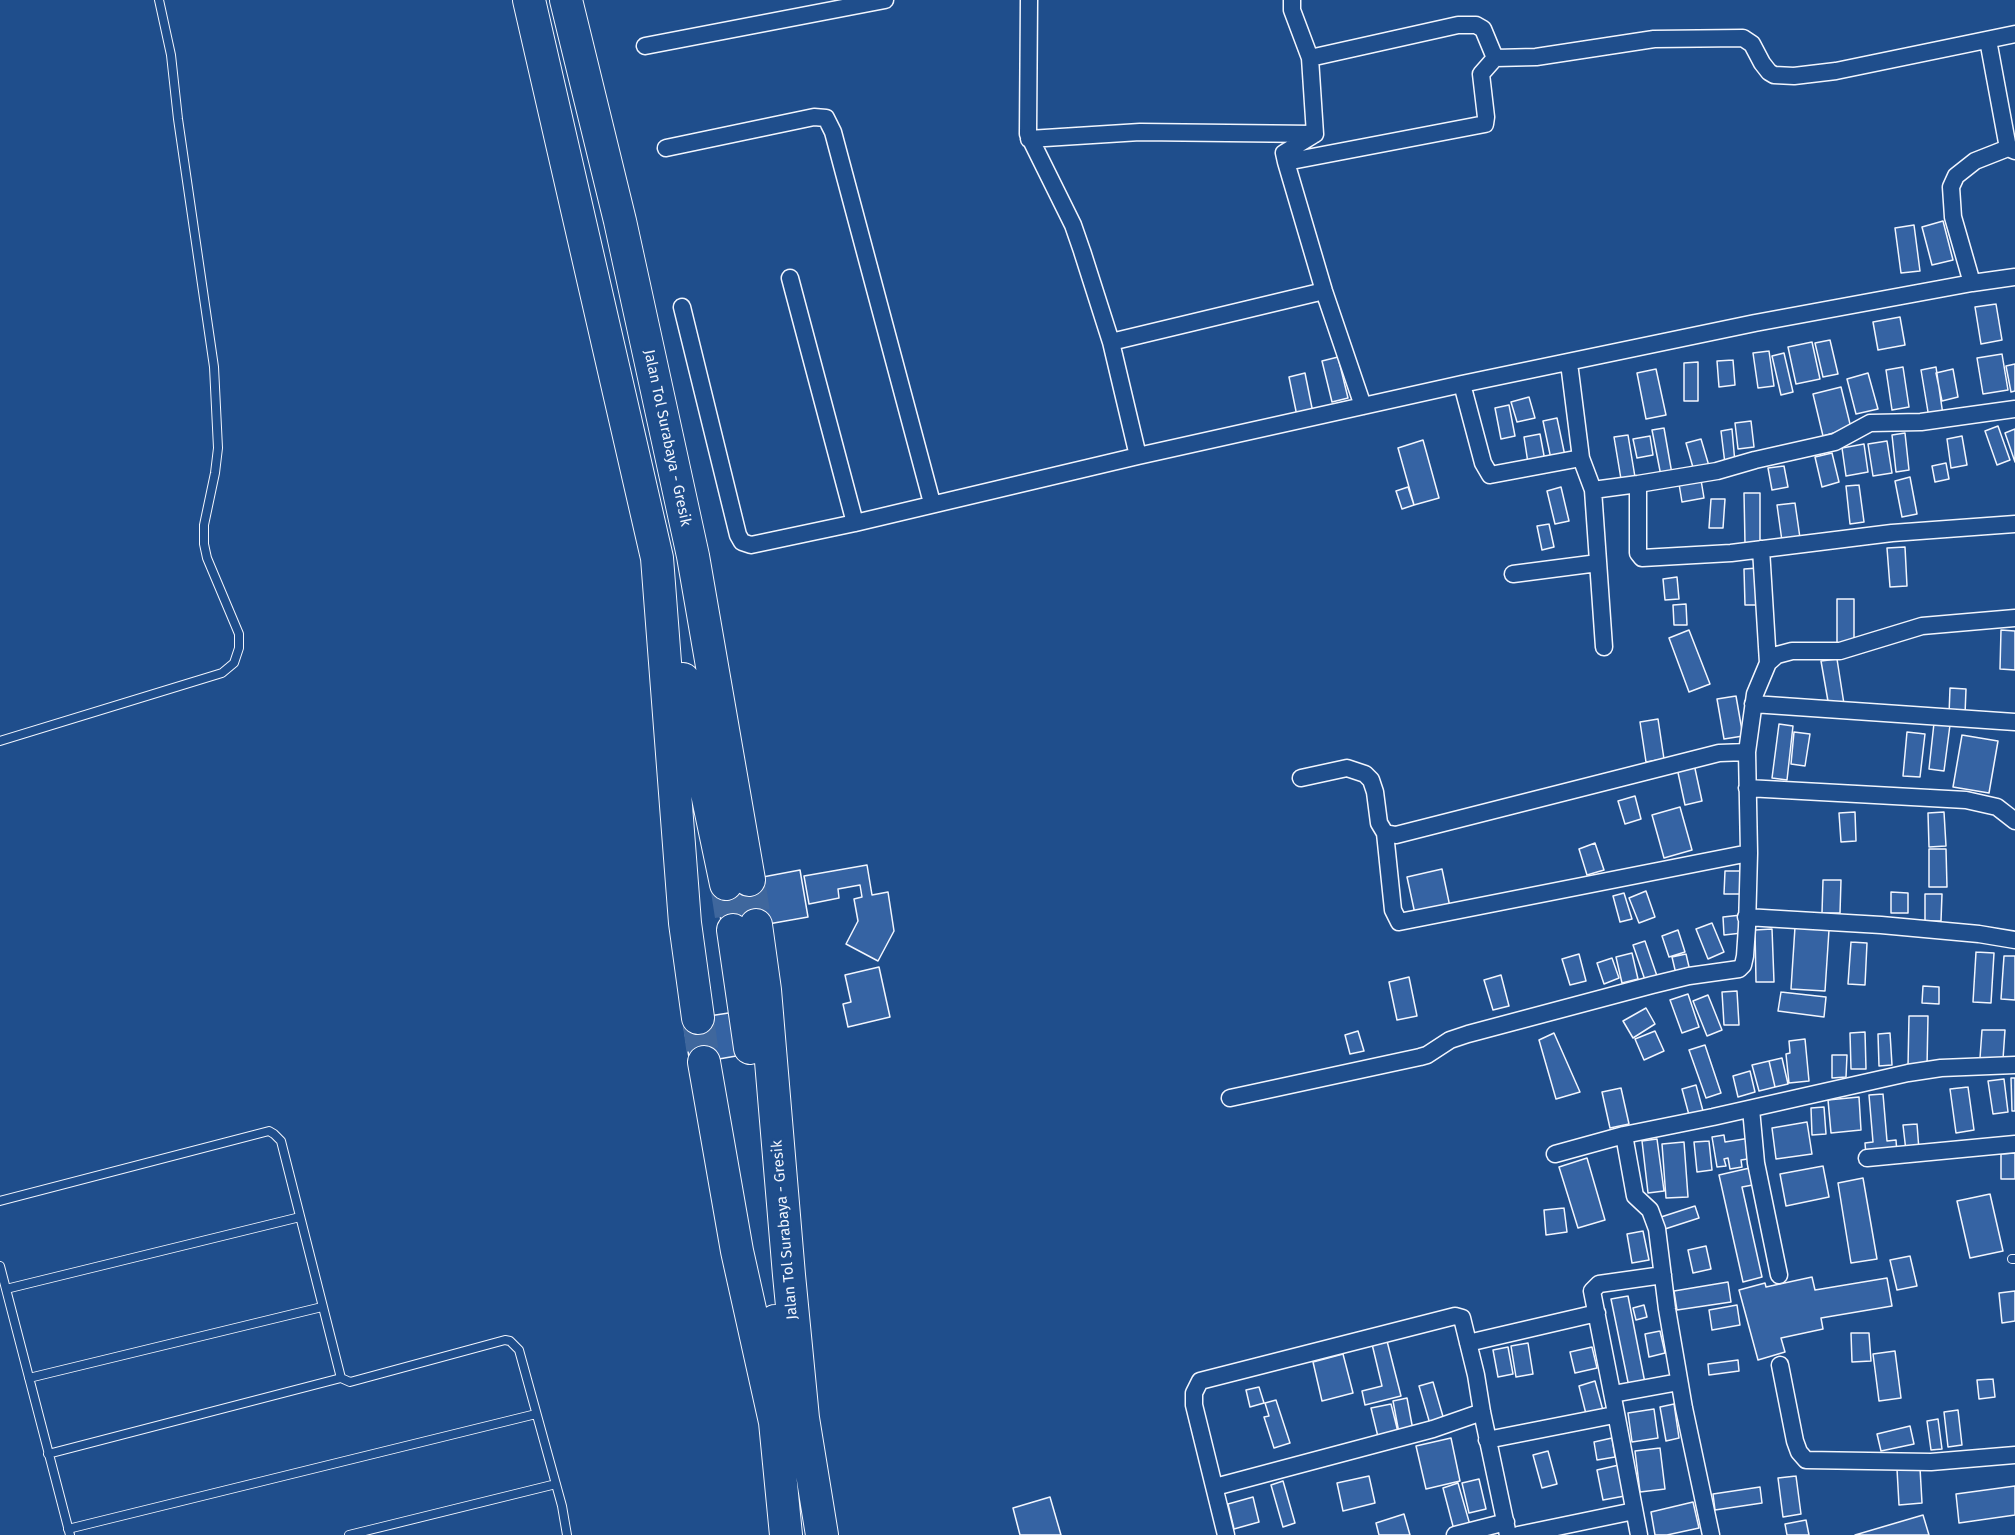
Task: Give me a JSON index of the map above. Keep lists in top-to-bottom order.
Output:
{
  "streets": {
    "highway": ["Jalan Tol Surabaya - Gresik"]
  }
}
